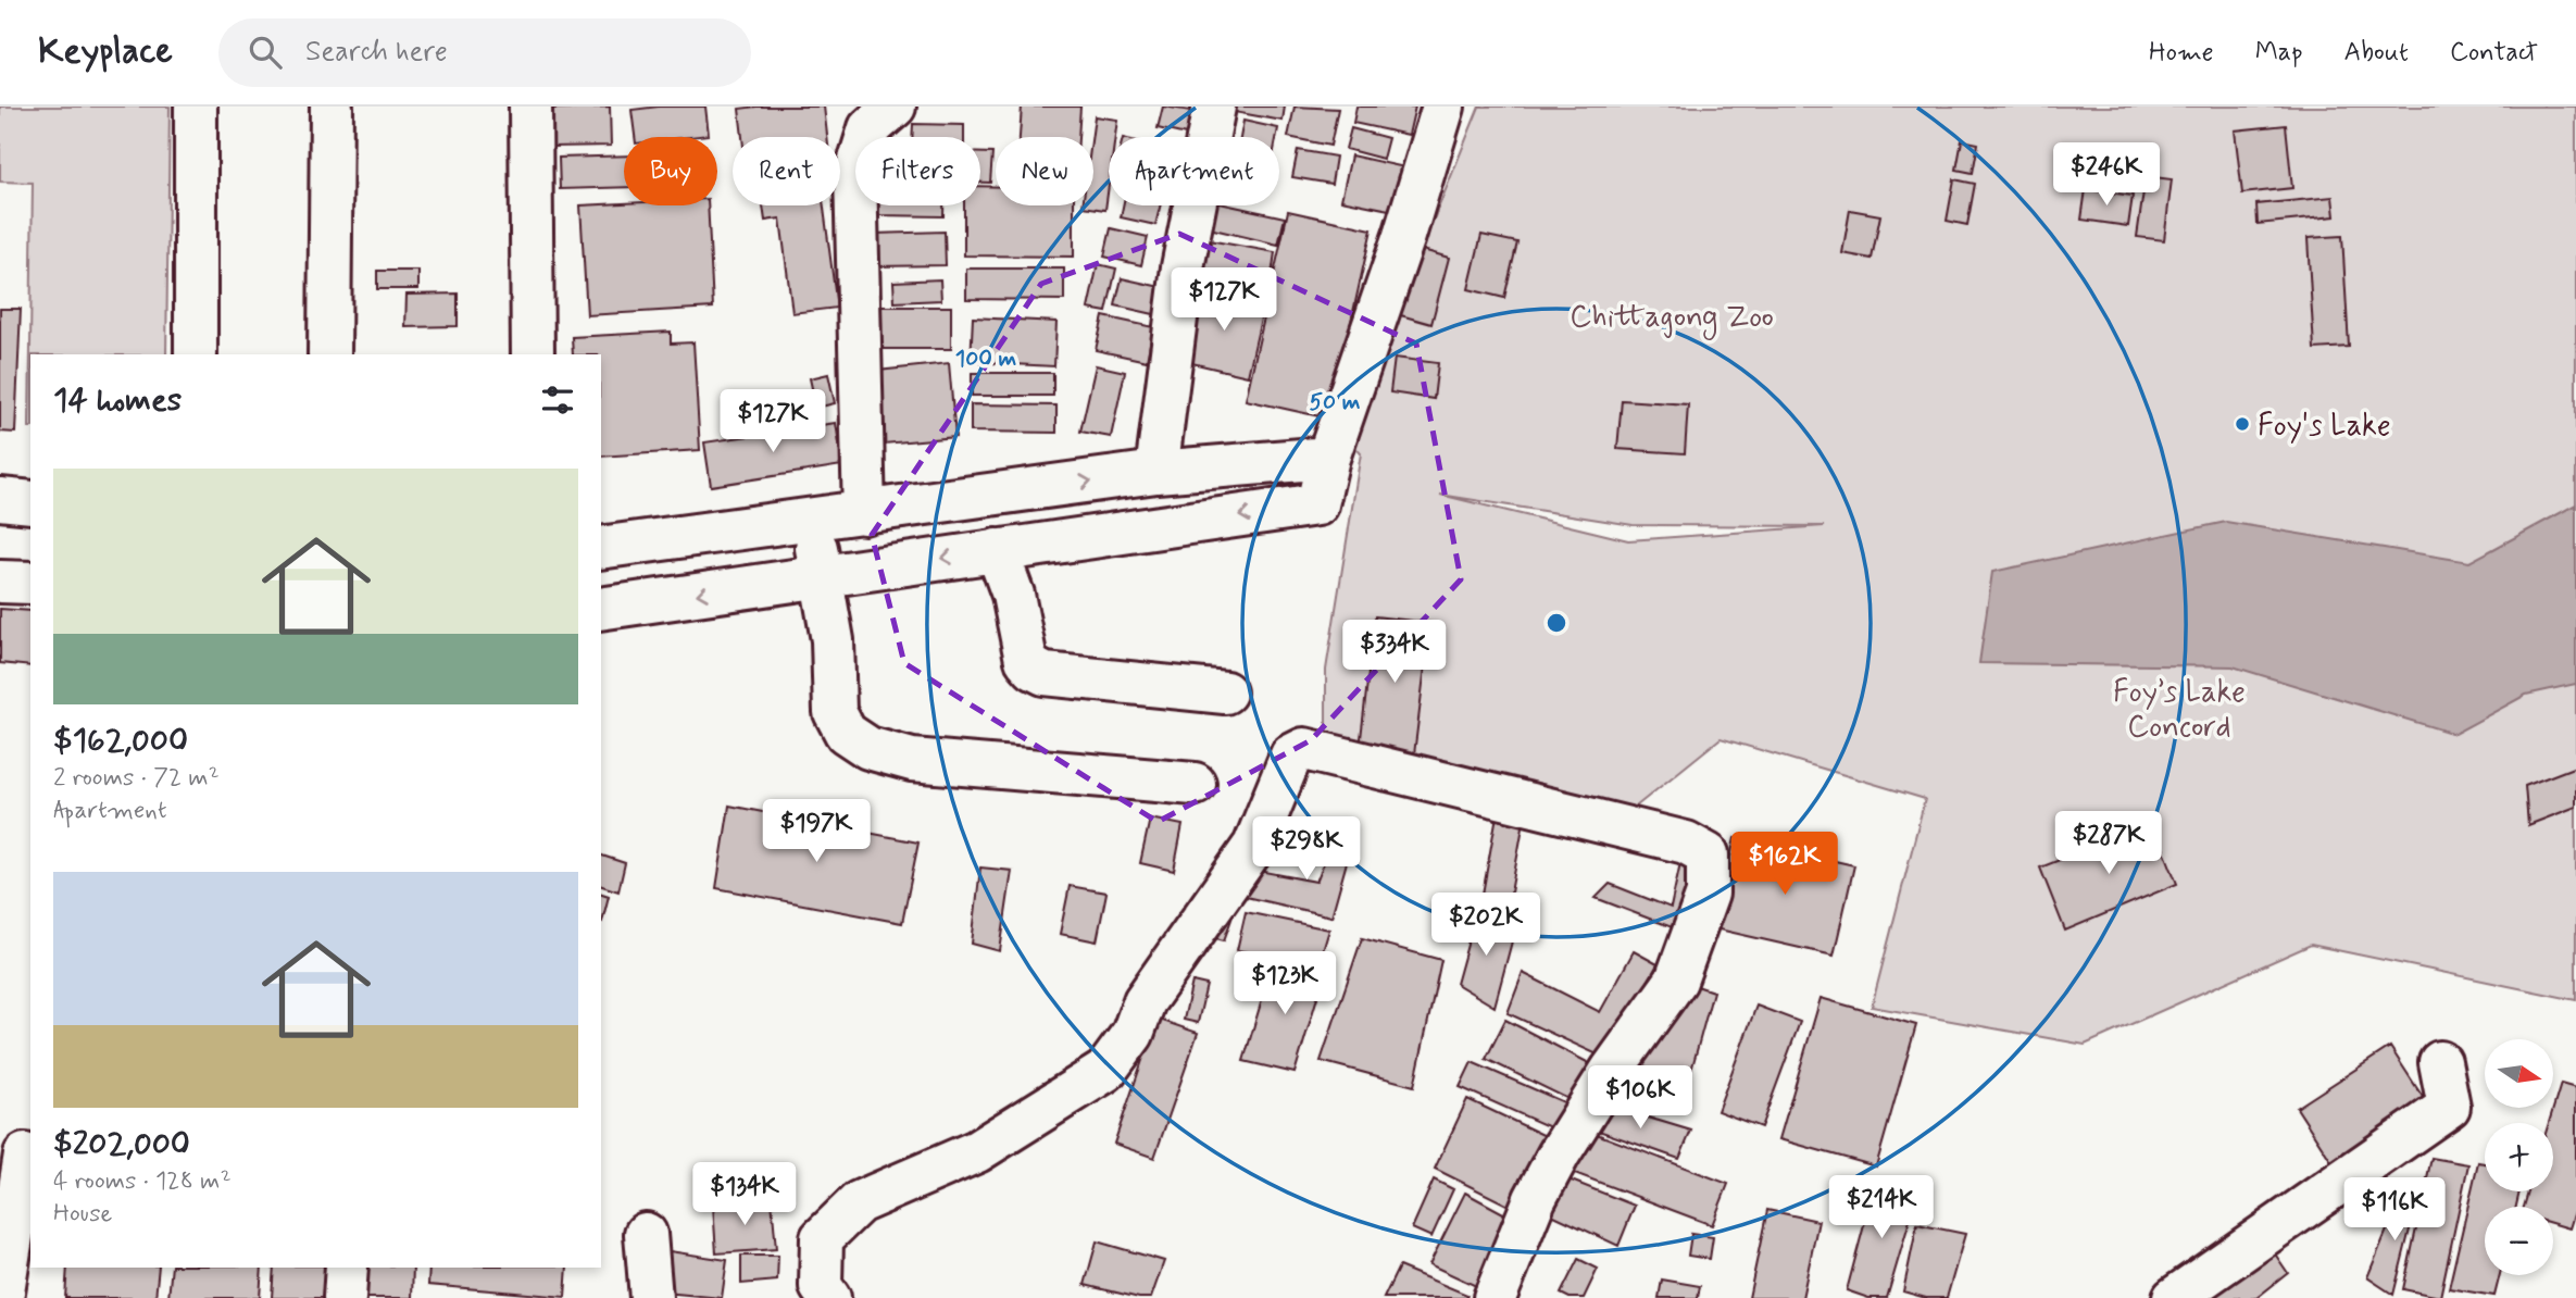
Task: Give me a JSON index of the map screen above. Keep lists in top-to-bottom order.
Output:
{
  "parks": ["Chittagong Zoo", "Foy’s Lake Concord"],
  "places": ["Foy's Lake"],
  "north": "right",
  "page": {
    "header": "Keyplace",
    "search": "Search here",
    "nav": [
      "Home",
      "Map",
      "About",
      "Contact"
    ],
    "chip": [
      "Buy",
      "Rent",
      "Filters",
      "New",
      "Apartment"
    ],
    "price": [
      "$246K",
      "$127K",
      "$127K",
      "$334K",
      "$197K",
      "$287K",
      "$298K",
      "$162K",
      "$202K",
      "$123K",
      "$106K",
      "$134K",
      "$214K",
      "$116K"
    ],
    "heading": "14 homes",
    "list": [
      {
        "name": "$162,000",
        "note": "2 rooms · 72 m² · Apartment"
      },
      {
        "name": "$202,000",
        "note": "4 rooms · 128 m² · House"
      }
    ],
    "map_buttons": ["+", "−"]
  },
  "rings": ["100 m", "50 m"]
}
